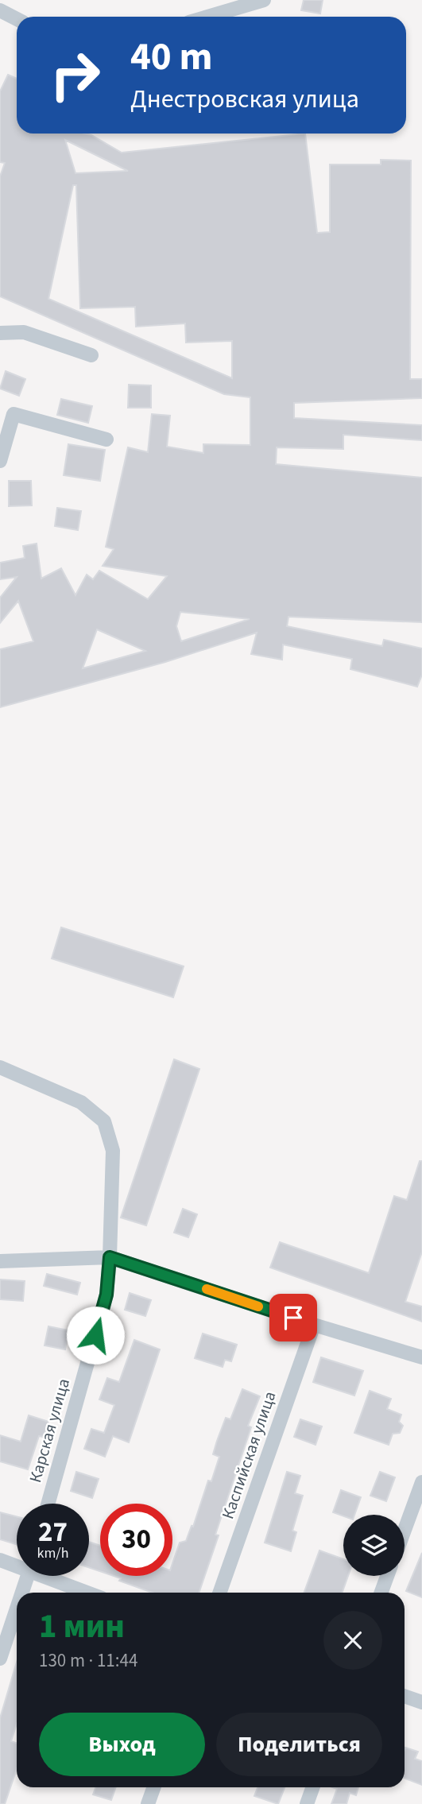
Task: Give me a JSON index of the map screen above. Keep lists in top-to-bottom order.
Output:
{
  "streets": {
    "street": ["Карская улица", "Каспийская улица"]
  },
  "page": {
    "turn": ["40 m", "Днестровская улица"],
    "speed": "27 km/h",
    "limit": "30",
    "heading": ["1 мин", "130 m · 11:44"],
    "buttons": ["Выход", "Поделиться"]
  }
}
